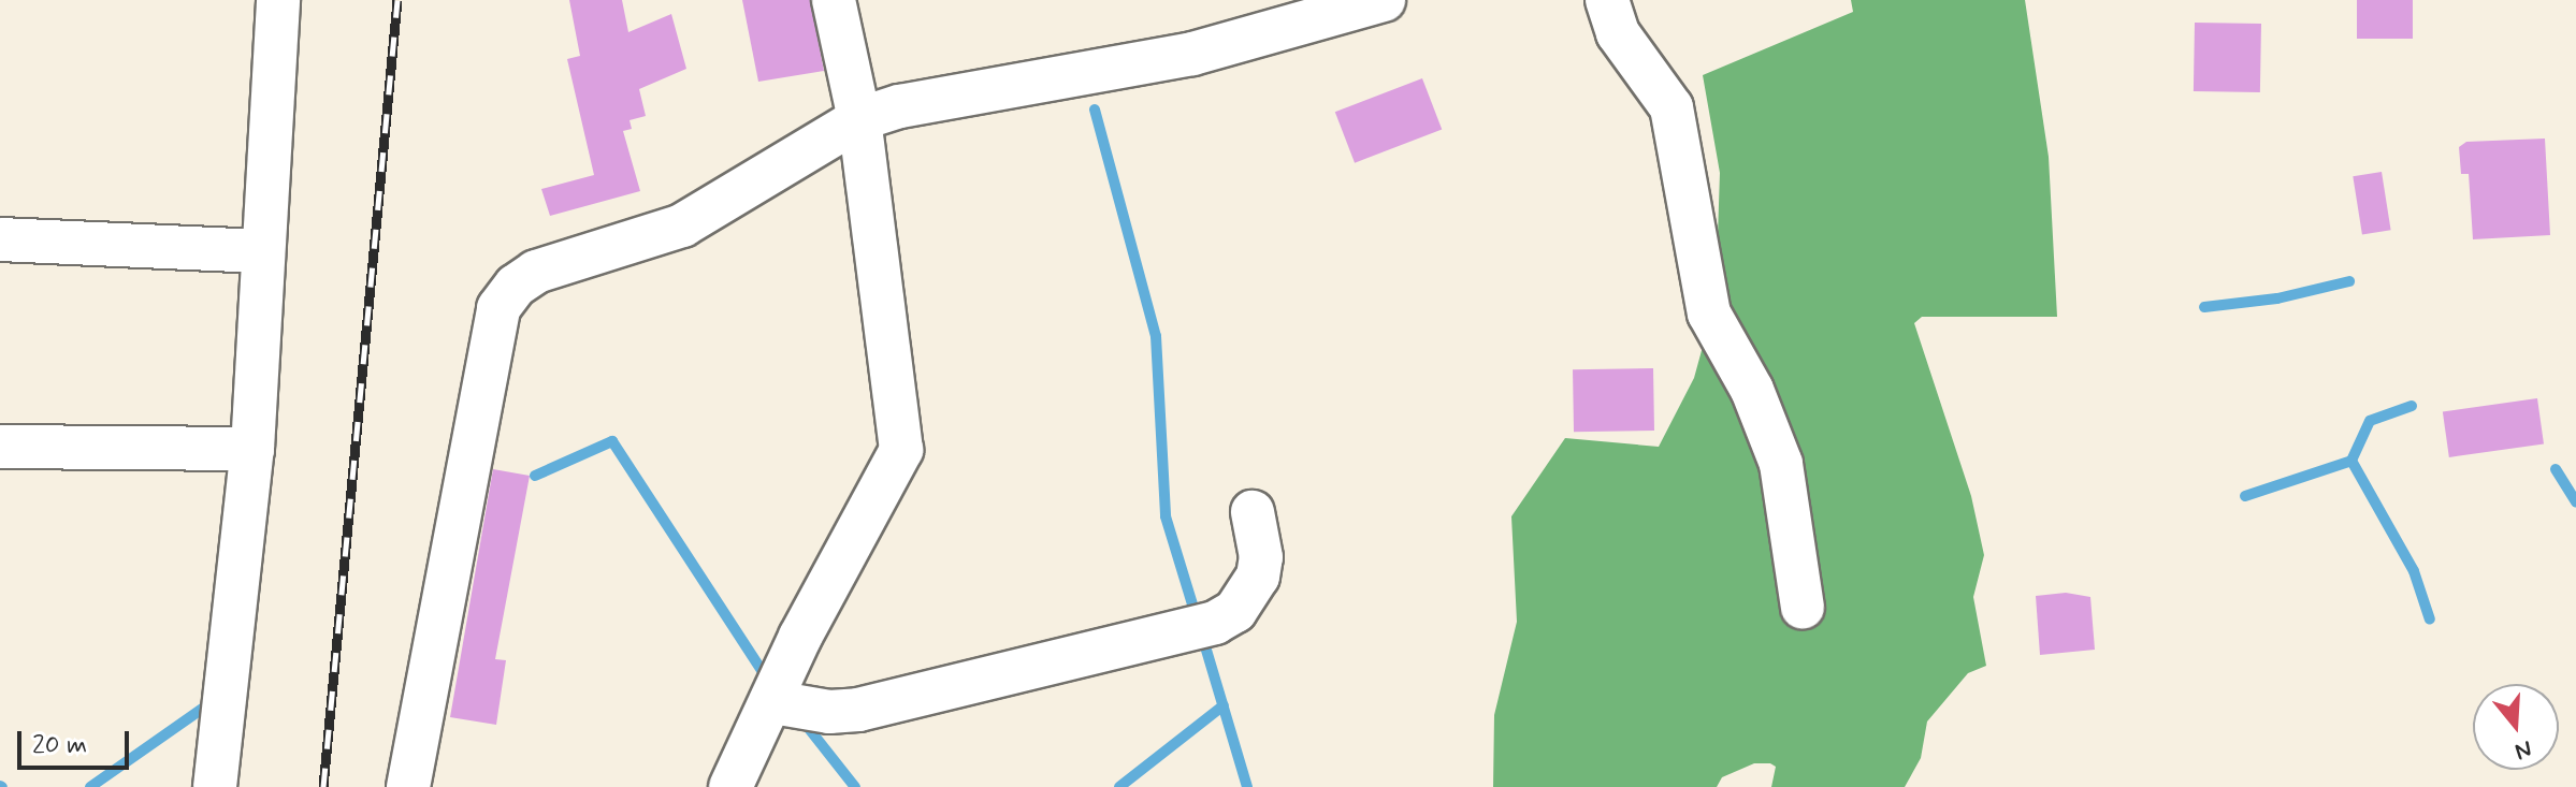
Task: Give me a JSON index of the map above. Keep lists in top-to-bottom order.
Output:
{
  "scale_bar": "20 m",
  "north": "bottom"
}
